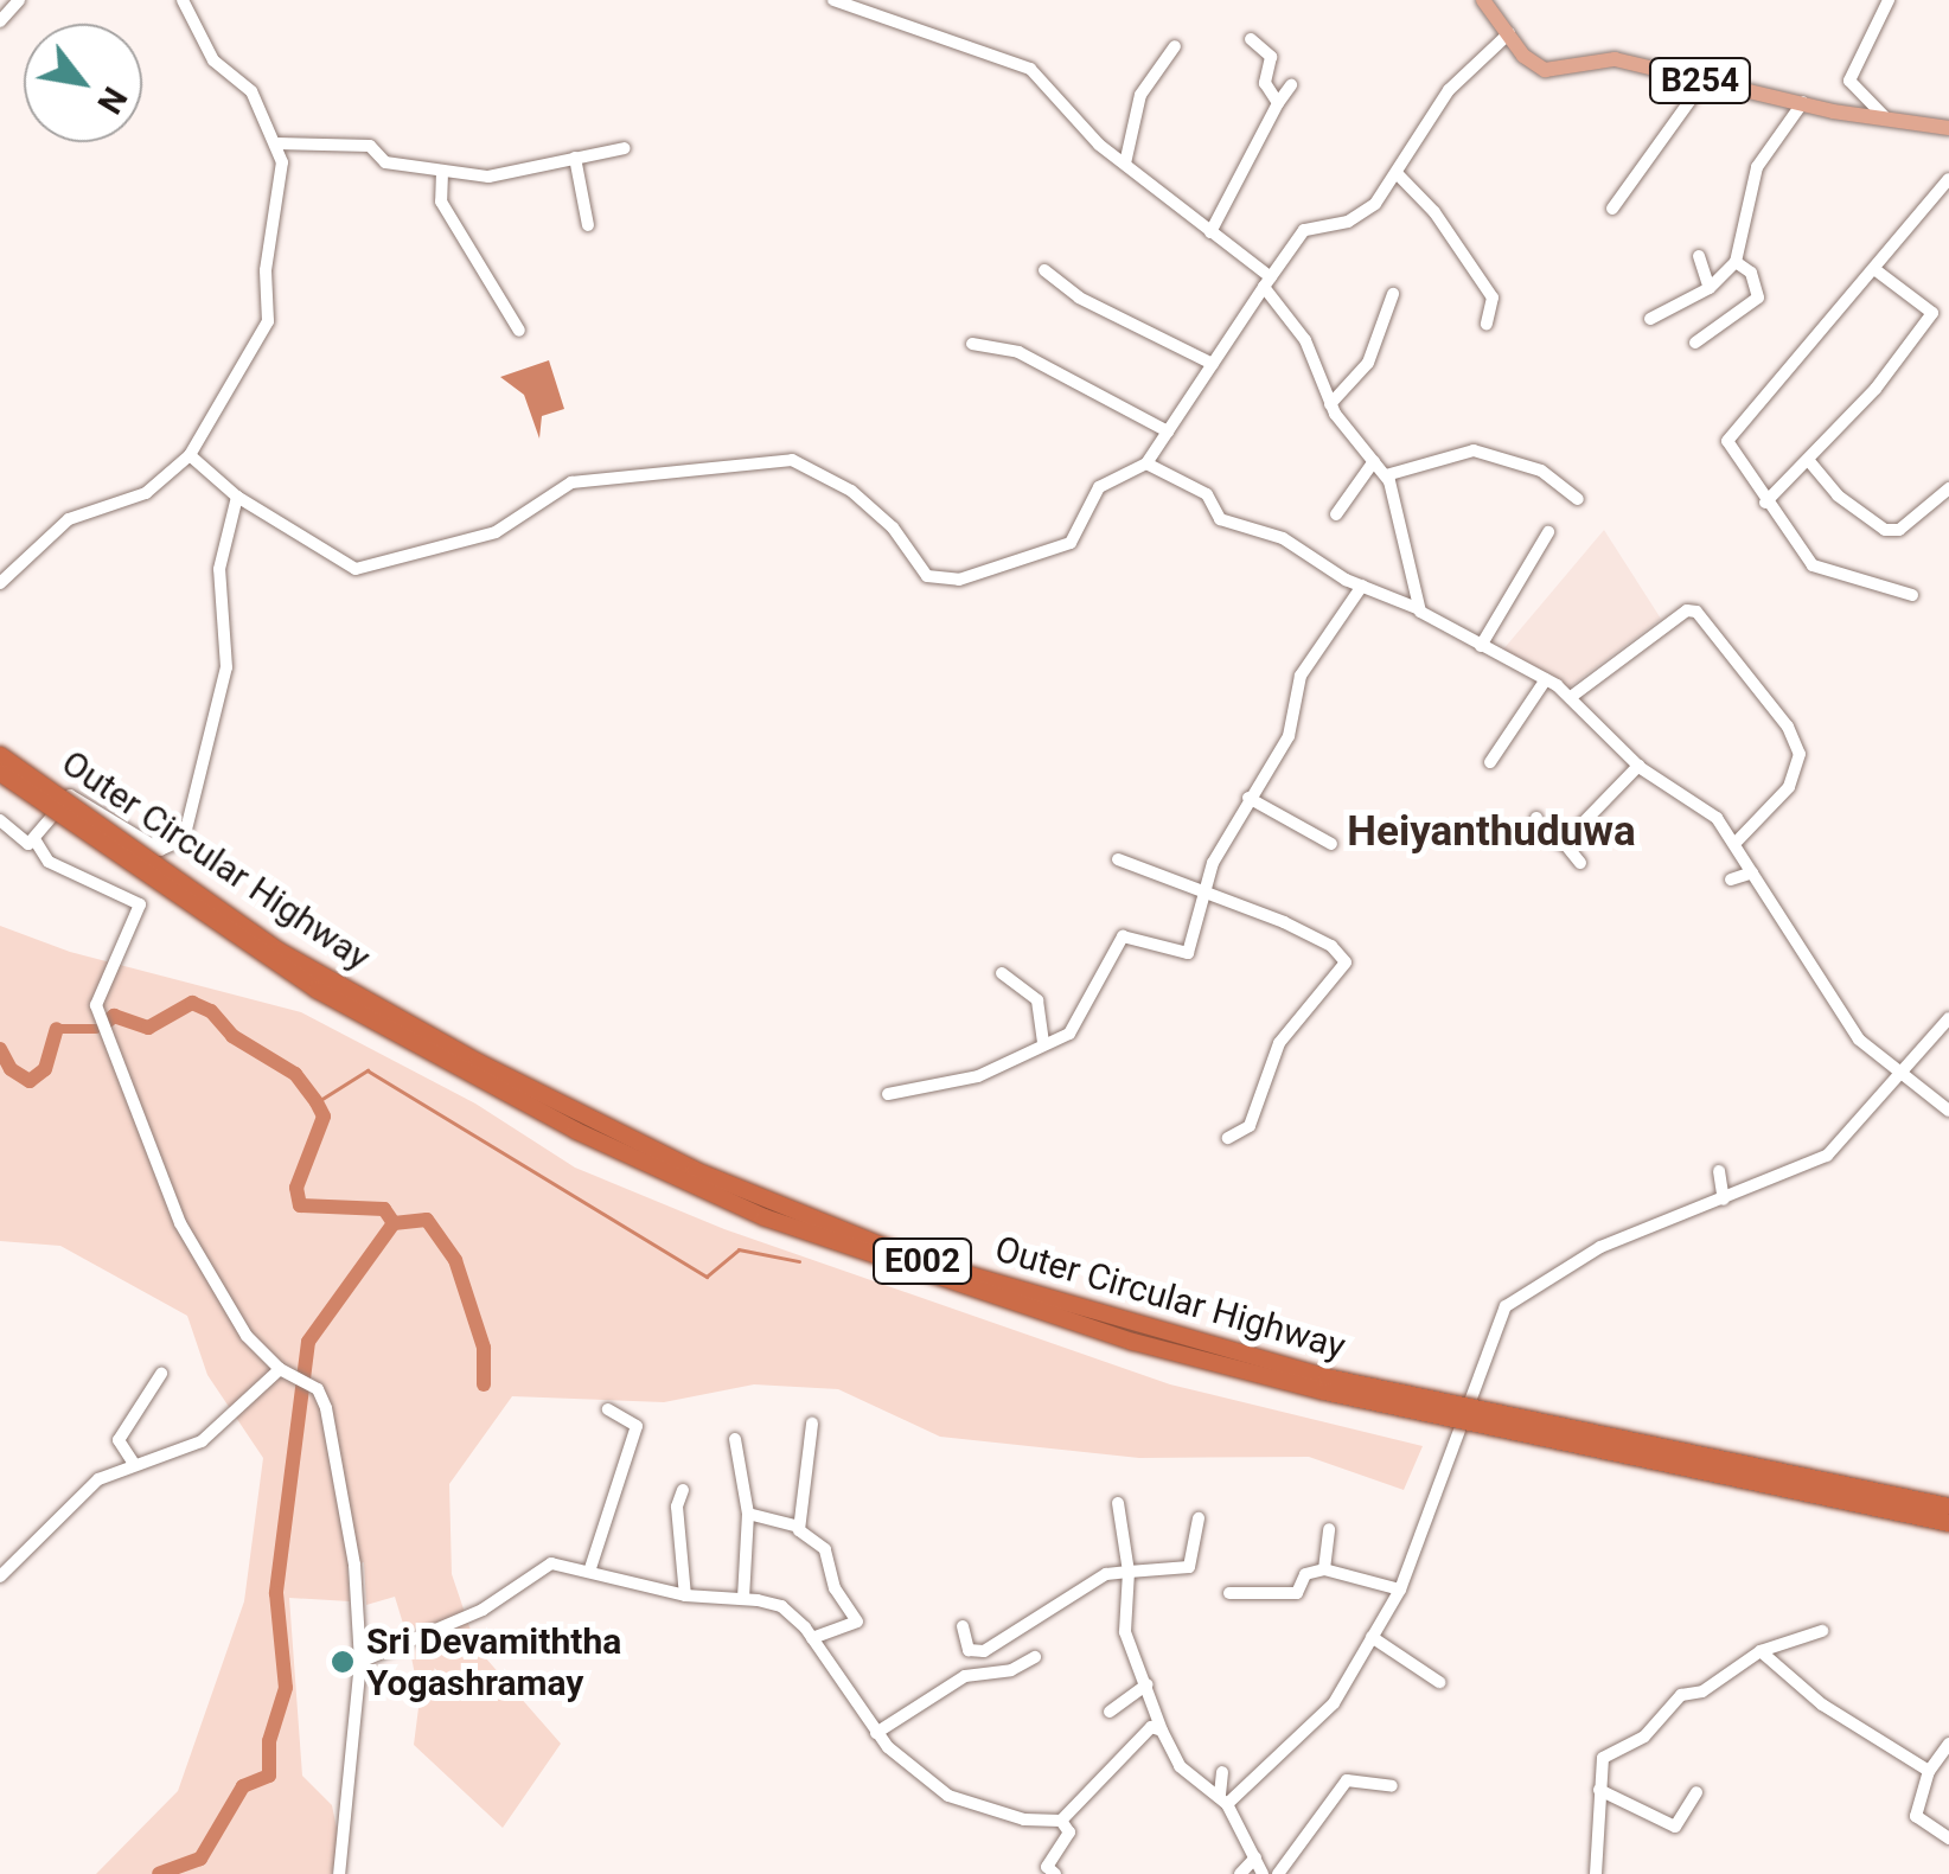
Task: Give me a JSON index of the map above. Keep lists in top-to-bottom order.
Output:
{
  "streets": {
    "highway": ["Outer Circular Highway", "E002"],
    "main road": ["B254"]
  },
  "districts": ["Heiyanthuduwa"],
  "places": ["Sri Devamiththa Yogashramay"],
  "north": "bottom right"
}
